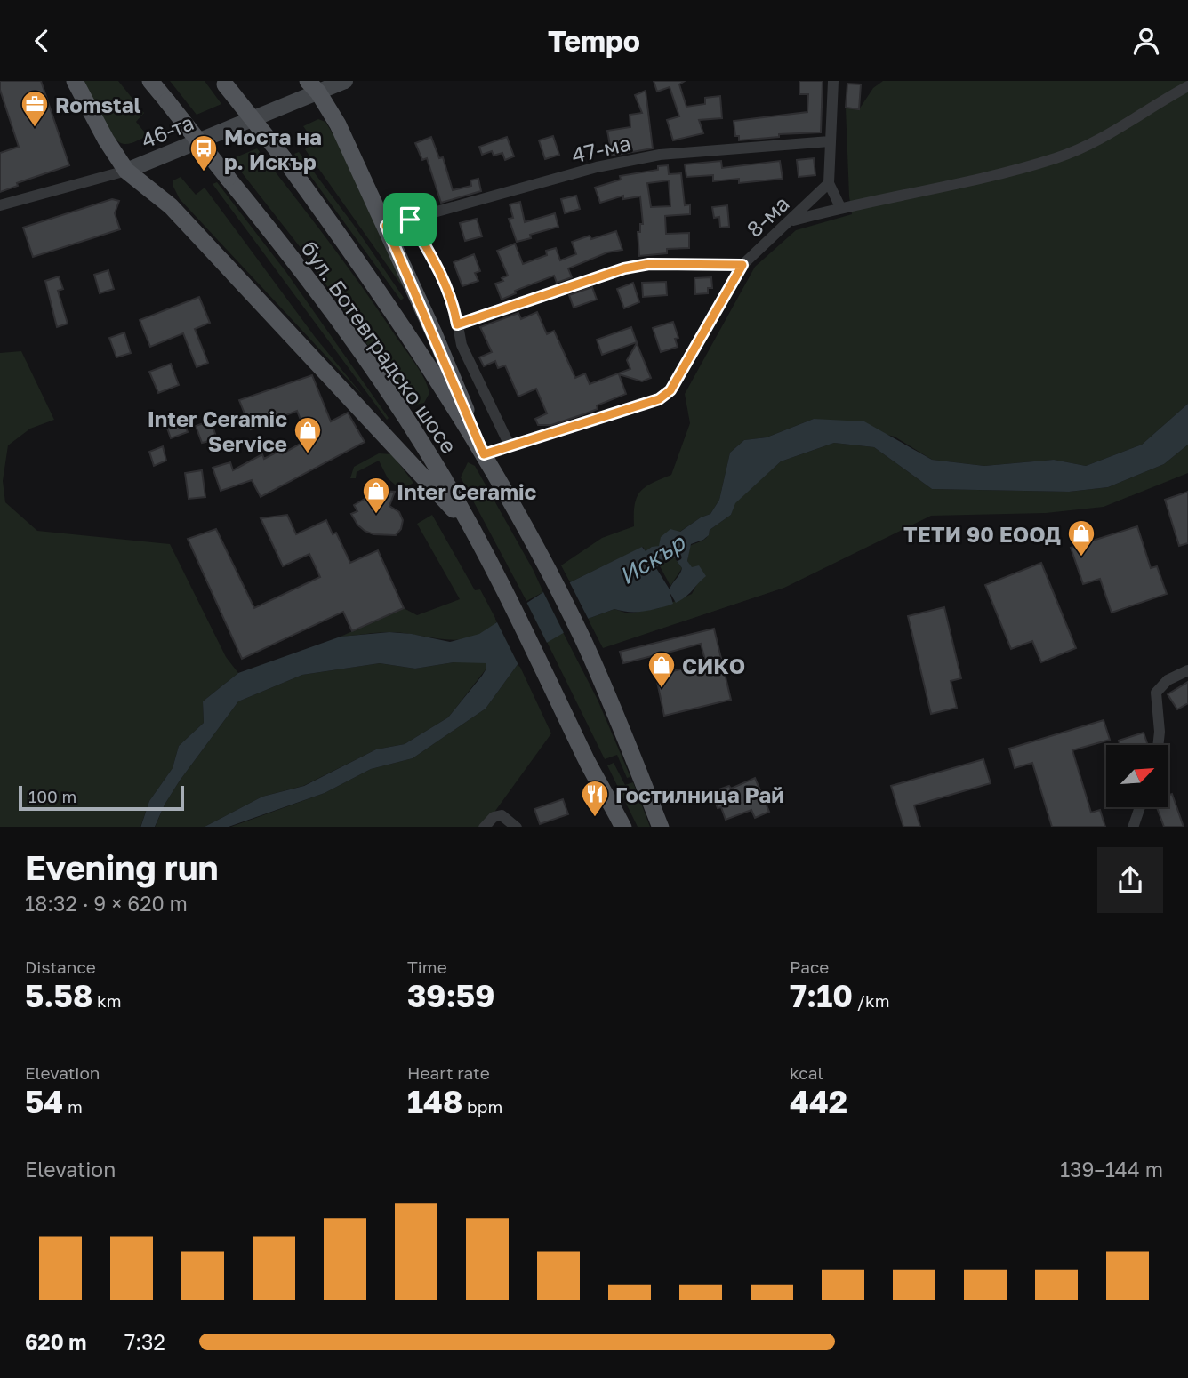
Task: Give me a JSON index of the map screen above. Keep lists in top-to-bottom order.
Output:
{
  "streets": {
    "main road": ["бул. Ботевградско шосе"],
    "street": ["46-та", "47-ма", "8-ма"]
  },
  "crossings": [
    ["8-ма", "бул. Ботевградско шосе"]
  ],
  "water": ["Искър"],
  "places": {
    "office": ["Romstal"],
    "bus stop": ["Моста на р. Искър"],
    "shop": [
      "Inter Ceramic Service",
      "Inter Ceramic",
      "ТЕТИ 90 ЕООД",
      "СИКО"
    ],
    "restaurant": ["Гостилница Рай"]
  },
  "scale_bar": "100 m",
  "north": "top right",
  "page": {
    "header": "Tempo",
    "scale": "100 m",
    "heading": ["Evening run", "18:32 · 9 × 620 m"],
    "stats": [
      ["Distance", "5.58 km"],
      ["Time", "39:59"],
      ["Pace", "7:10 /km"],
      ["Elevation", "54 m"],
      ["Heart rate", "148 bpm"],
      ["kcal", "442"]
    ],
    "chart": ["Elevation", "139–144 m"],
    "list": [
      {
        "name": "620 m",
        "note": "7:32"
      }
    ]
  }
}
